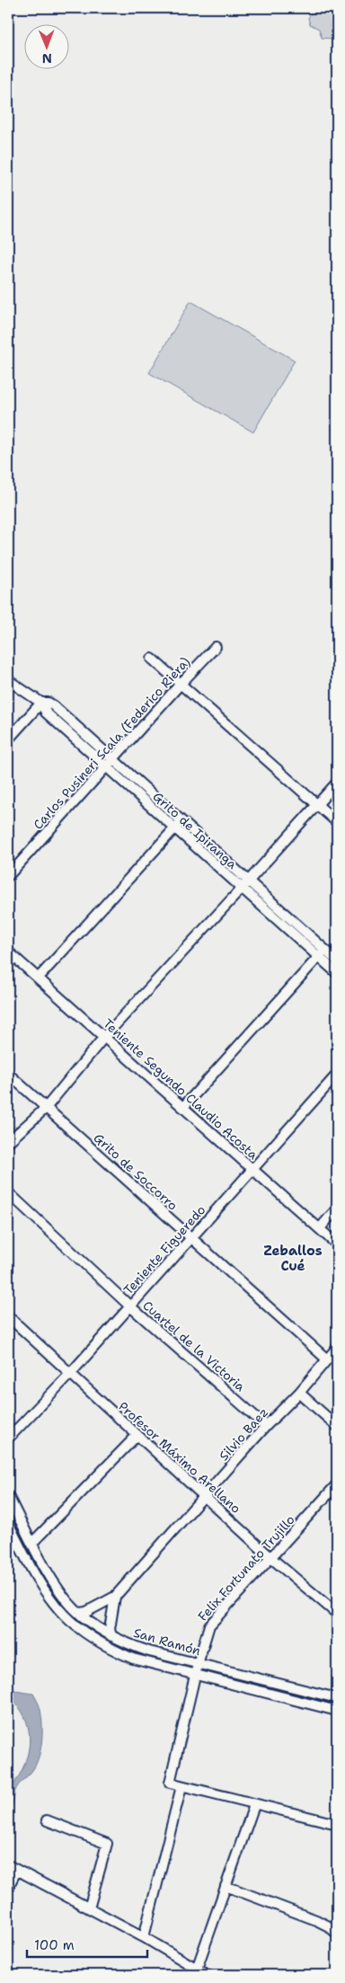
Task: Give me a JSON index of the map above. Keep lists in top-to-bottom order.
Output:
{
  "streets": {
    "street": [
      "Carlos Pusineri Scala (Federico Riera)",
      "Grito de Ipiranga",
      "Teniente Segundo Claudio Acosta",
      "Grito de Soccorro",
      "Teniente Figueredo",
      "Cuartel de la Victoria",
      "Silvio Baez",
      "Profesor Máximo Arellano",
      "Felix Fortunato Trujillo",
      "San Ramón"
    ]
  },
  "crossings": [
    ["Carlos Pusineri Scala (Federico Riera)", "Grito de Ipiranga"],
    ["Teniente Segundo Claudio Acosta", "Teniente Figueredo"],
    ["Grito de Soccorro", "Teniente Figueredo"],
    ["Grito de Soccorro", "Silvio Baez"],
    ["Teniente Figueredo", "Cuartel de la Victoria"],
    ["Teniente Figueredo", "Profesor Máximo Arellano"],
    ["Cuartel de la Victoria", "Silvio Baez"],
    ["Silvio Baez", "Profesor Máximo Arellano"],
    ["Silvio Baez", "San Ramón"],
    ["Profesor Máximo Arellano", "Felix Fortunato Trujillo"],
    ["Felix Fortunato Trujillo", "San Ramón"]
  ],
  "districts": ["Zeballos Cué"],
  "scale_bar": "100 m",
  "north": "bottom"
}
